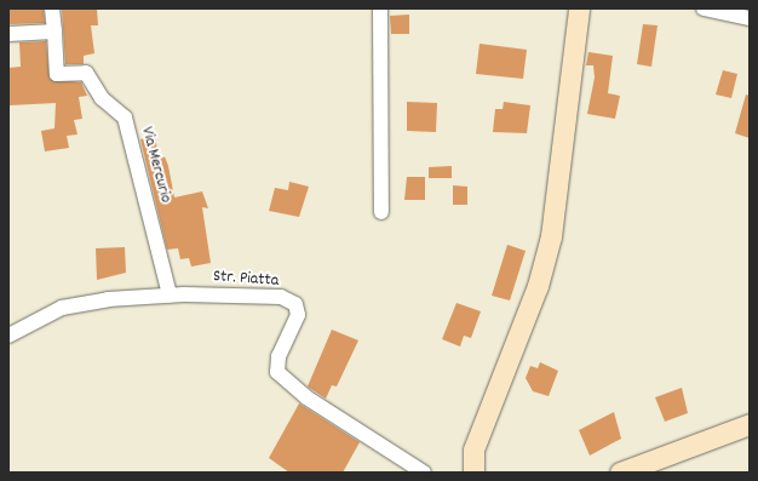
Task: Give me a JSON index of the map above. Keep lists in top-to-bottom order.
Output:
{
  "streets": {
    "street": ["Via Mercurio", "Str. Piatta"]
  },
  "crossings": [
    ["Via Mercurio", "Str. Piatta"]
  ]
}
